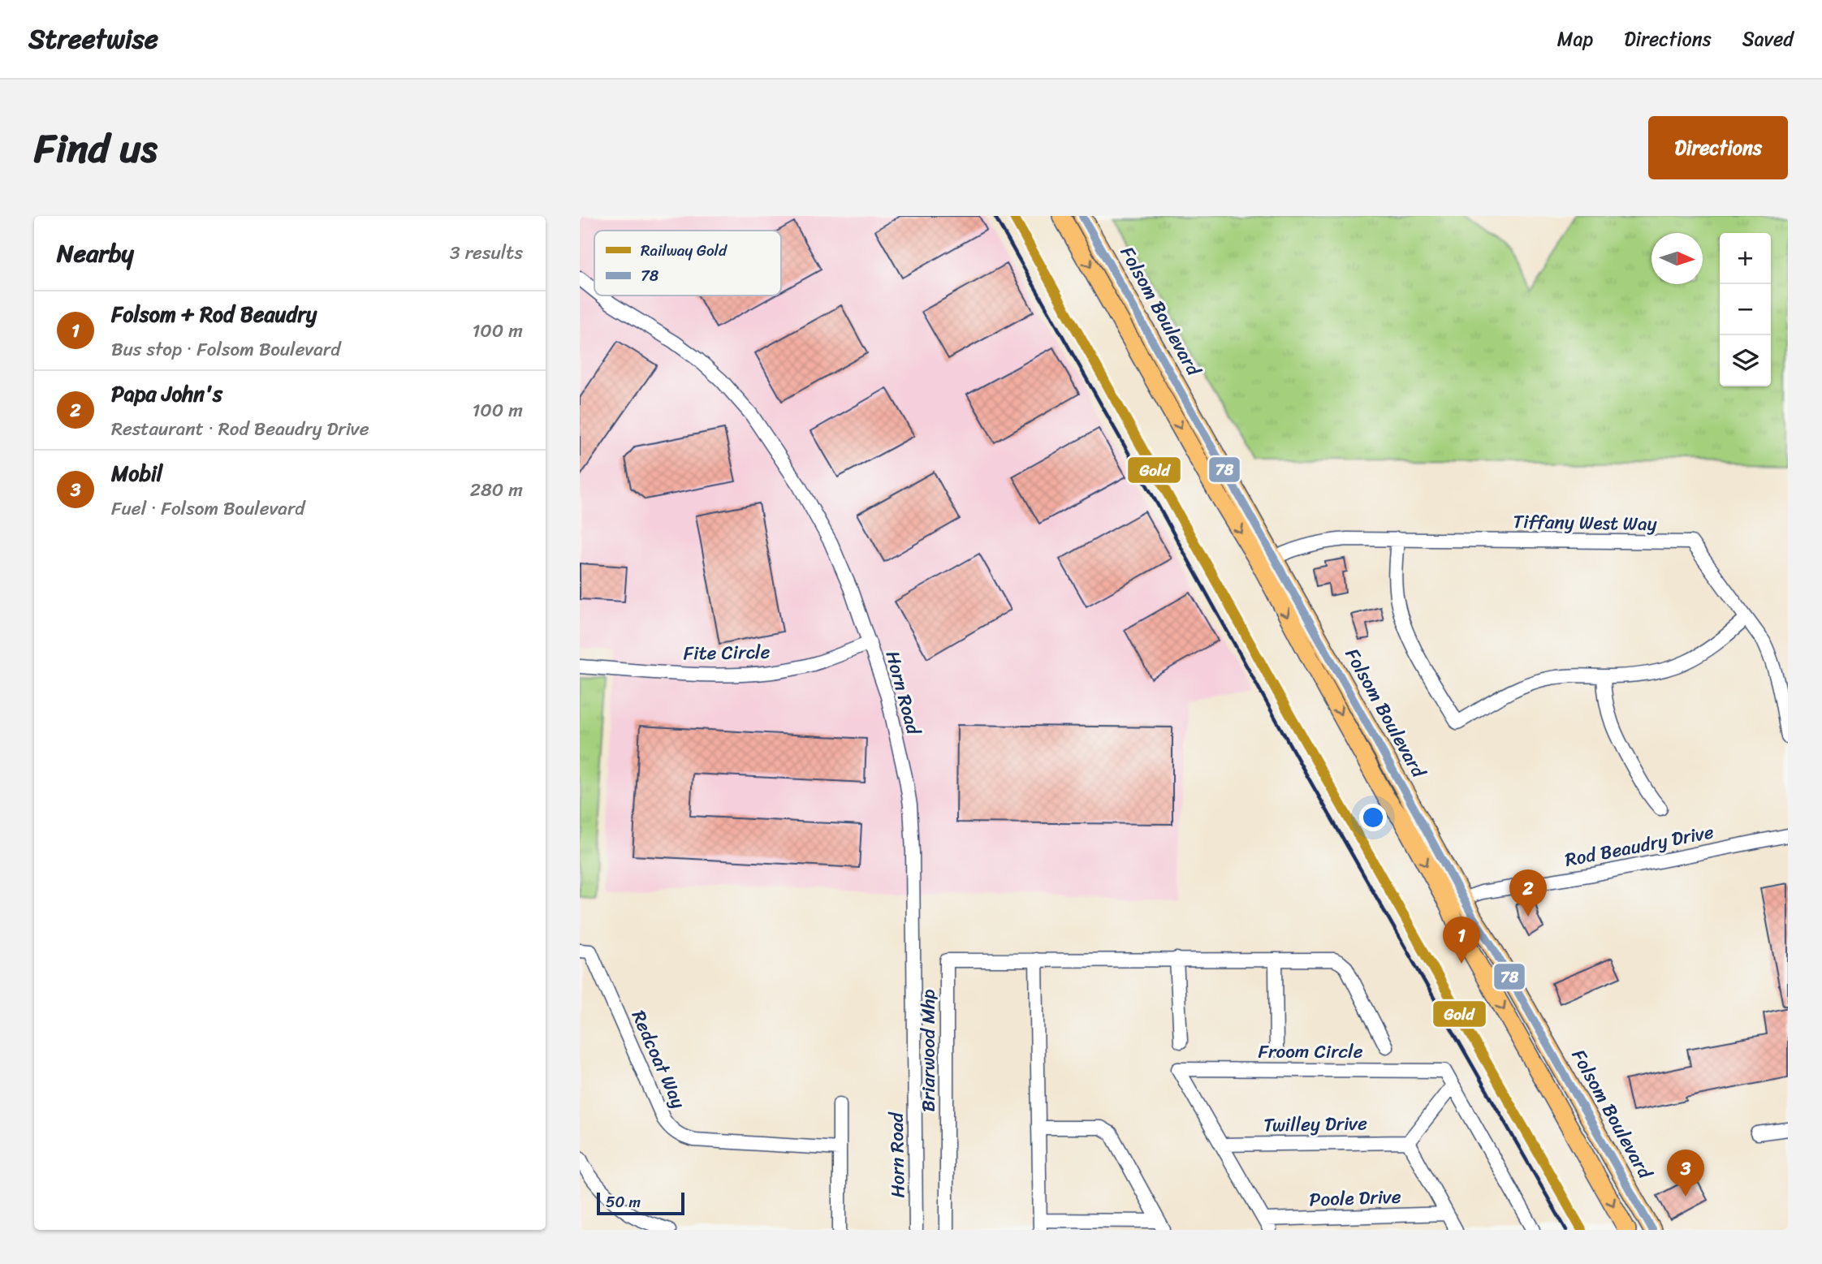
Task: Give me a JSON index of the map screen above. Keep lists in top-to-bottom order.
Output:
{
  "streets": {
    "main road": ["Folsom Boulevard"],
    "street": [
      "Tiffany West Way",
      "Fite Circle",
      "Horn Road",
      "Rod Beaudry Drive",
      "Briarwood Mhp",
      "Froom Circle",
      "Redcoat Way",
      "Twilley Drive",
      "Poole Drive"
    ]
  },
  "crossings": [
    ["Folsom Boulevard", "Tiffany West Way"],
    ["Folsom Boulevard", "Rod Beaudry Drive"],
    ["Fite Circle", "Horn Road"],
    ["Froom Circle", "Twilley Drive"],
    ["Froom Circle", "Poole Drive"]
  ],
  "lines": ["rail line Gold", "transit line 78"],
  "legend": ["Railway Gold", "78"],
  "scale_bar": "50 m",
  "north": "right",
  "page": {
    "header": "Streetwise",
    "nav": ["Map", "Directions", "Saved"],
    "title": "Find us",
    "buttons": "Directions",
    "heading": ["Nearby", "3 results"],
    "map_buttons": ["+", "−"],
    "list": [
      {
        "mark": "1",
        "name": "Folsom + Rod Beaudry",
        "note": "Bus stop · Folsom Boulevard",
        "value": "100 m"
      },
      {
        "mark": "2",
        "name": "Papa John's",
        "note": "Restaurant · Rod Beaudry Drive",
        "value": "100 m"
      },
      {
        "mark": "3",
        "name": "Mobil",
        "note": "Fuel · Folsom Boulevard",
        "value": "280 m"
      }
    ],
    "pins": ["2", "1", "3"],
    "scale": "50 m"
  }
}
